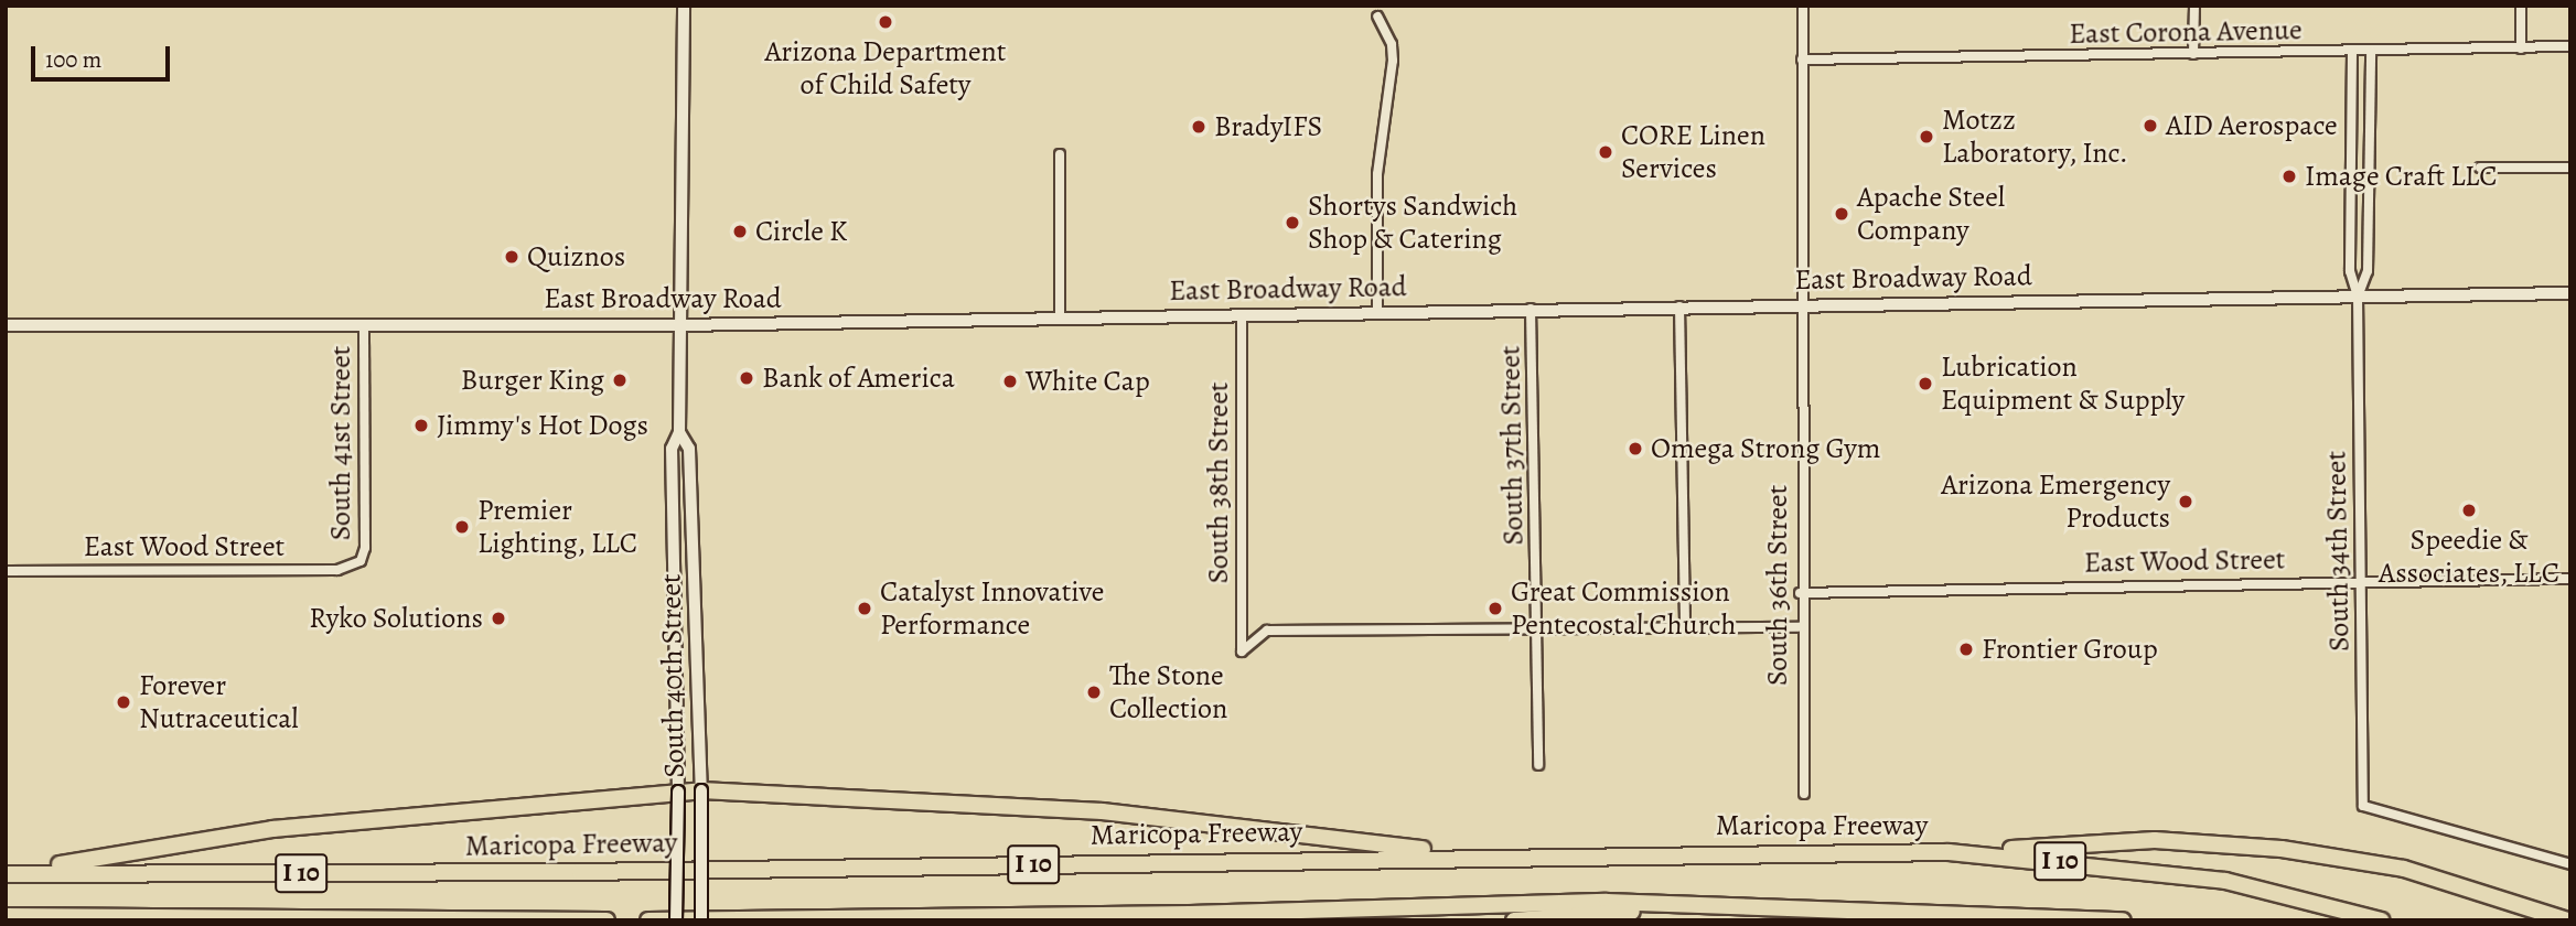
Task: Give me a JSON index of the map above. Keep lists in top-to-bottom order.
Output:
{
  "streets": {
    "highway": ["Maricopa Freeway", "I 10"],
    "main road": ["East Broadway Road", "South 40th Street"],
    "street": [
      "East Corona Avenue",
      "South 41st Street",
      "South 37th Street",
      "South 38th Street",
      "East Wood Street",
      "South 34th Street",
      "South 36th Street"
    ]
  },
  "crossings": [
    ["East Corona Avenue", "South 34th Street"],
    ["East Corona Avenue", "South 36th Street"],
    ["East Broadway Road", "South 41st Street"],
    ["East Broadway Road", "South 37th Street"],
    ["East Broadway Road", "South 38th Street"],
    ["East Broadway Road", "South 34th Street"],
    ["East Broadway Road", "South 36th Street"],
    ["East Broadway Road", "South 40th Street"],
    ["South 41st Street", "East Wood Street"],
    ["South 37th Street", "South 38th Street"],
    ["East Wood Street", "South 34th Street"],
    ["East Wood Street", "South 36th Street"]
  ],
  "places": [
    "Arizona Department of Child Safety",
    "AID Aerospace",
    "BradyIFS",
    "Motzz Laboratory, Inc.",
    "CORE Linen Services",
    "Image Craft LLC",
    "Apache Steel Company",
    "Shortys Sandwich Shop & Catering",
    "Circle K",
    "Quiznos",
    "Bank of America",
    "Burger King",
    "White Cap",
    "Lubrication Equipment & Supply",
    "Jimmy's Hot Dogs",
    "Omega Strong Gym",
    "Arizona Emergency Products",
    "Speedie & Associates, LLC",
    "Premier Lighting, LLC",
    "Catalyst Innovative Performance",
    "Great Commission Pentecostal Church",
    "Ryko Solutions",
    "Frontier Group",
    "The Stone Collection",
    "Forever Nutraceutical"
  ],
  "scale_bar": "100 m"
}
